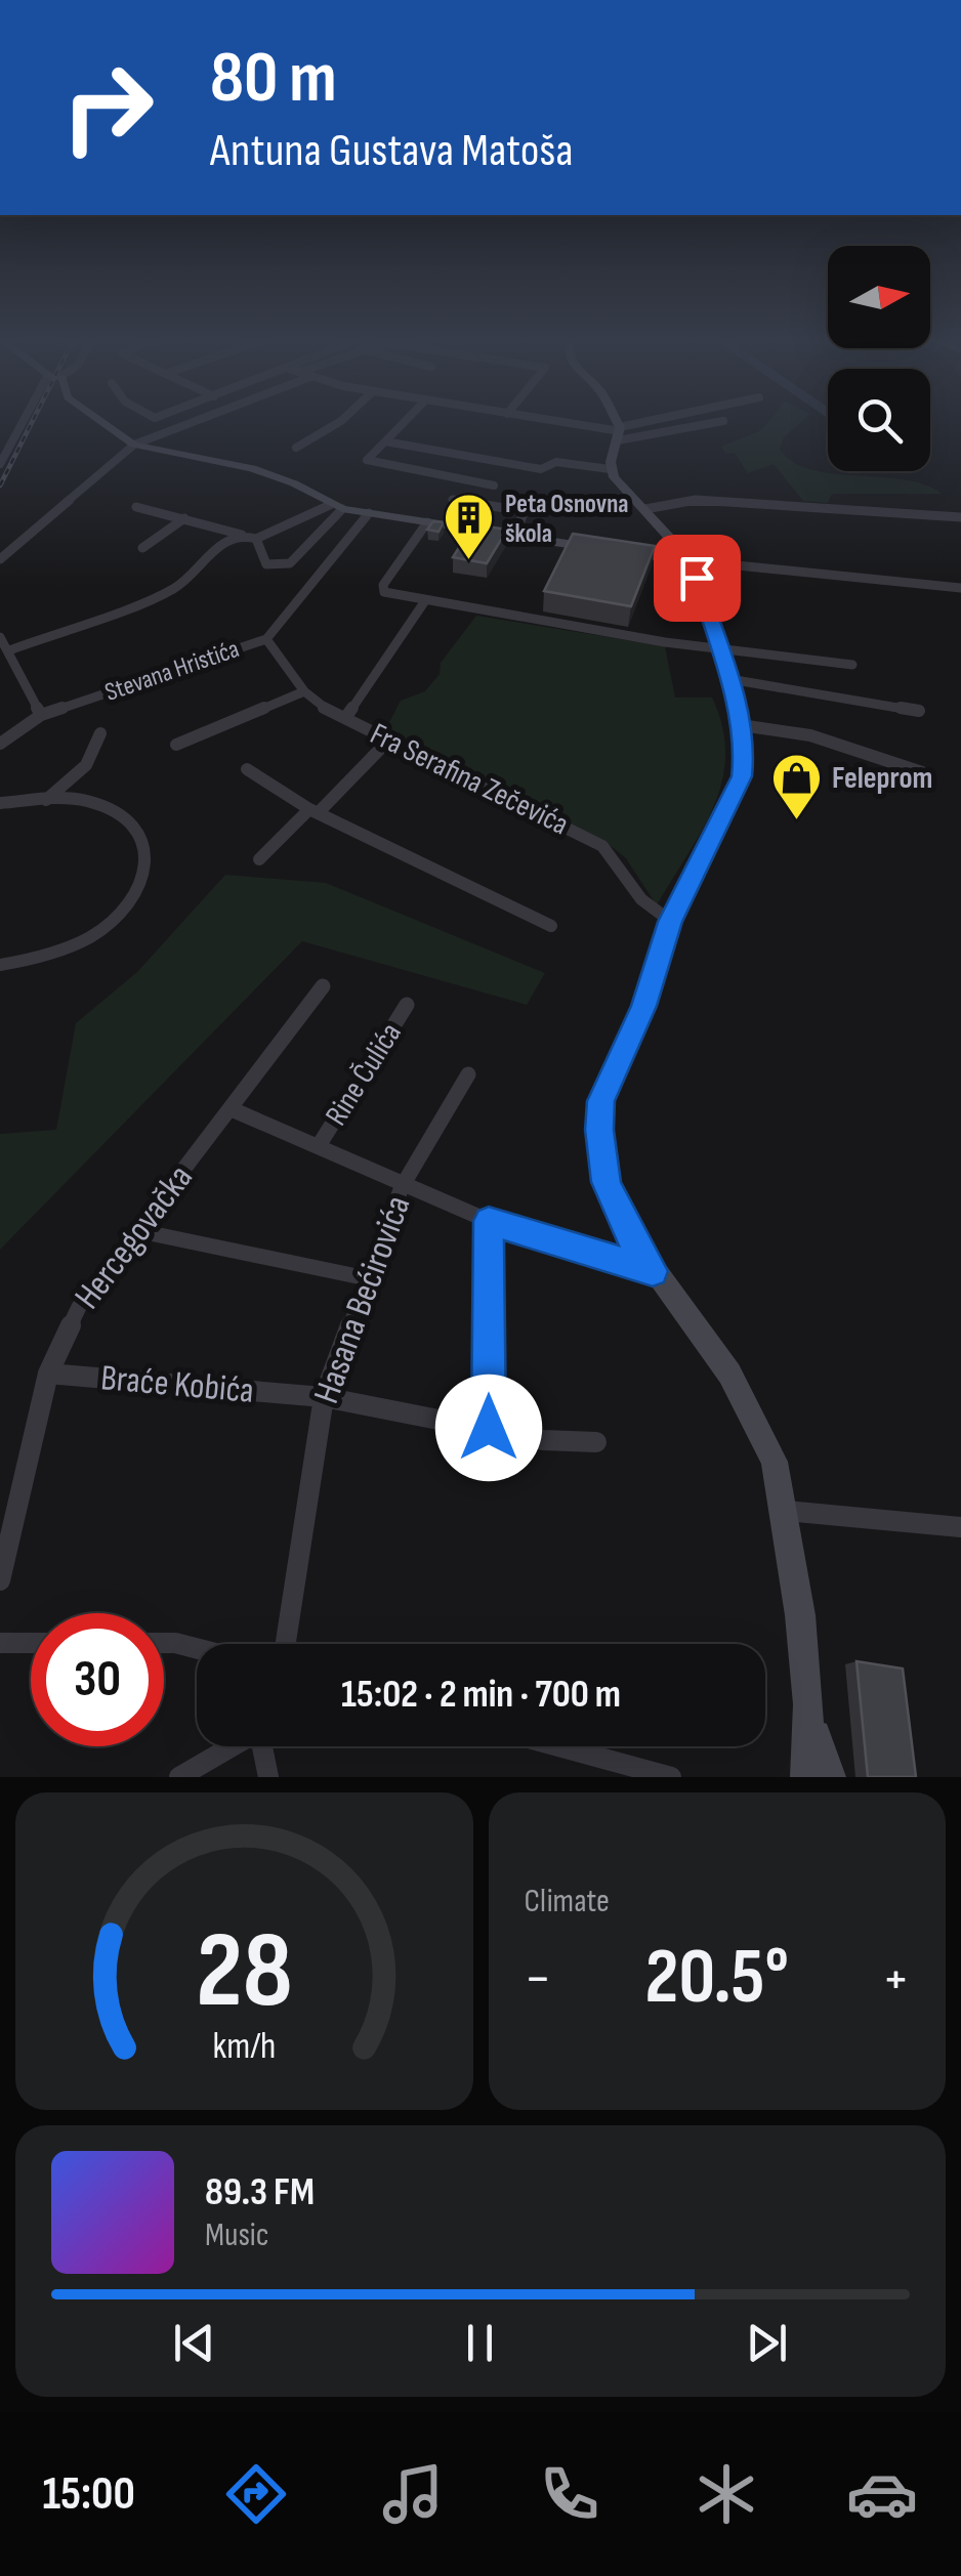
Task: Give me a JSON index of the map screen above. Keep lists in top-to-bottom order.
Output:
{
  "streets": {
    "street": [
      "Stevana Hristića",
      "Fra Serafina Zečevića",
      "Rine Čulića",
      "Hercegovačka",
      "Hasana Bećirovića",
      "Braće Kobića"
    ]
  },
  "crossings": [
    ["Stevana Hristića", "Fra Serafina Zečevića"],
    ["Hercegovačka", "Braće Kobića"],
    ["Hasana Bećirovića", "Braće Kobića"]
  ],
  "places": {
    "building": ["Peta Osnovna škola"],
    "shop": ["Feleprom"]
  },
  "north": "right",
  "page": {
    "turn": ["80 m", "Antuna Gustava Matoša"],
    "limit": "30",
    "trip": "15:02 · 2 min · 700 m",
    "tile": "Climate",
    "heat": ["−", "20.5°", "+"],
    "song": ["89.3 FM", "Music"],
    "tabs": "15:00",
    "gauge": ["28", "km/h"]
  }
}
